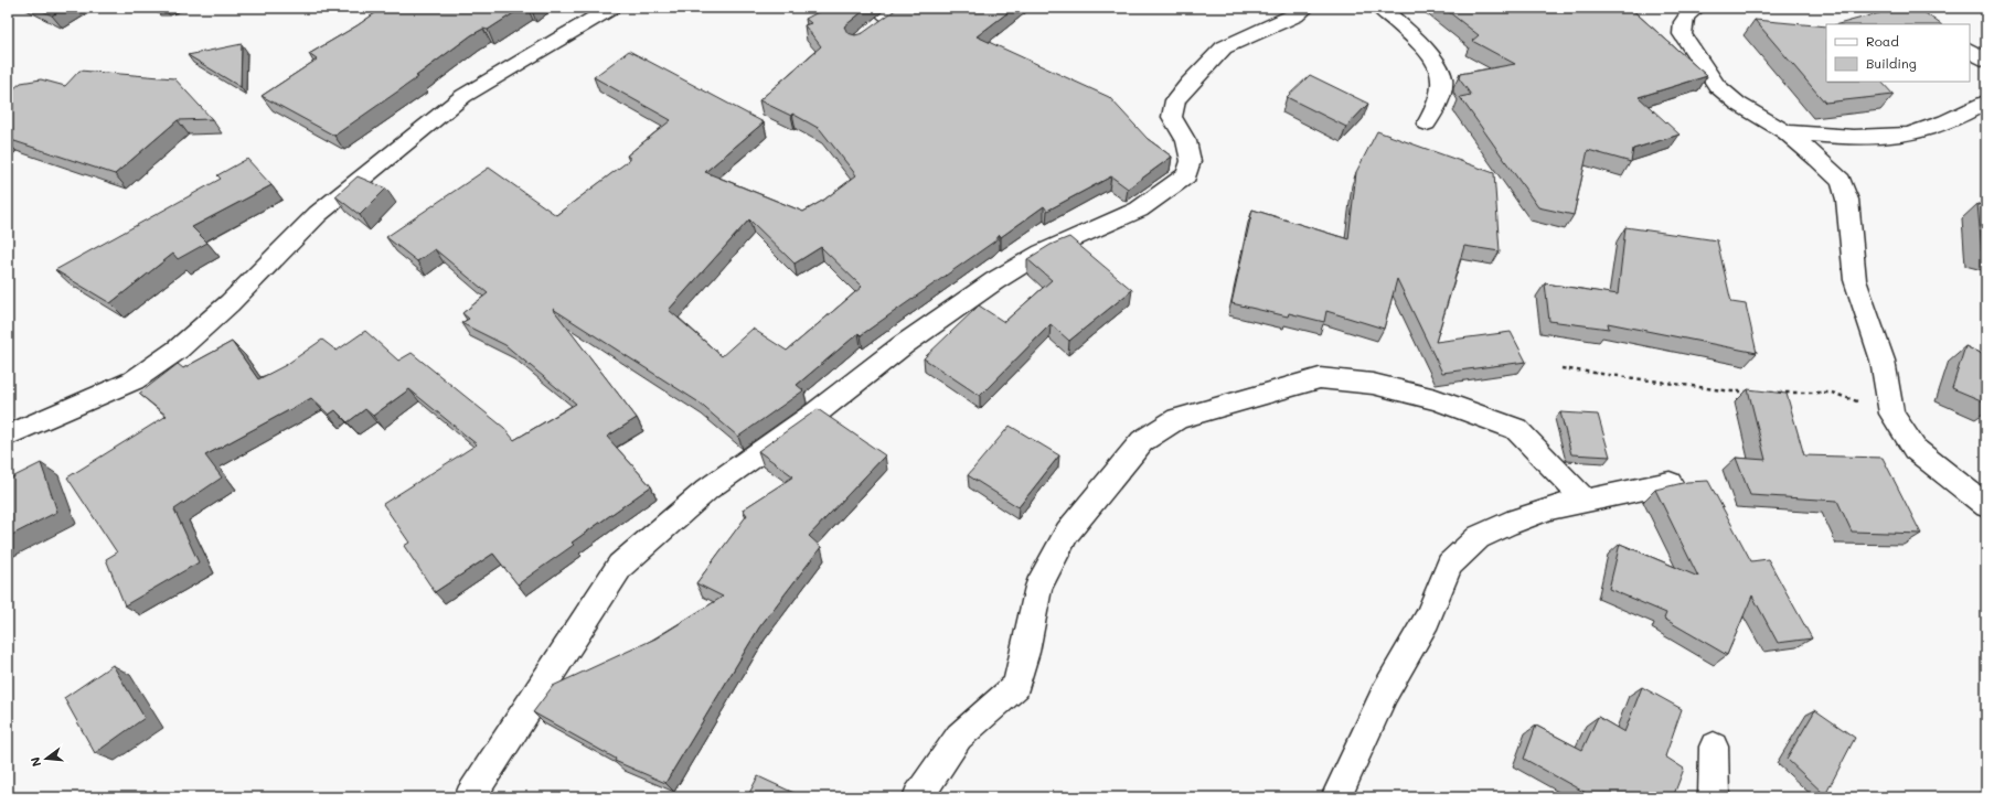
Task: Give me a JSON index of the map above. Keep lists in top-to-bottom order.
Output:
{
  "legend": ["Road", "Building"],
  "north": "left"
}
